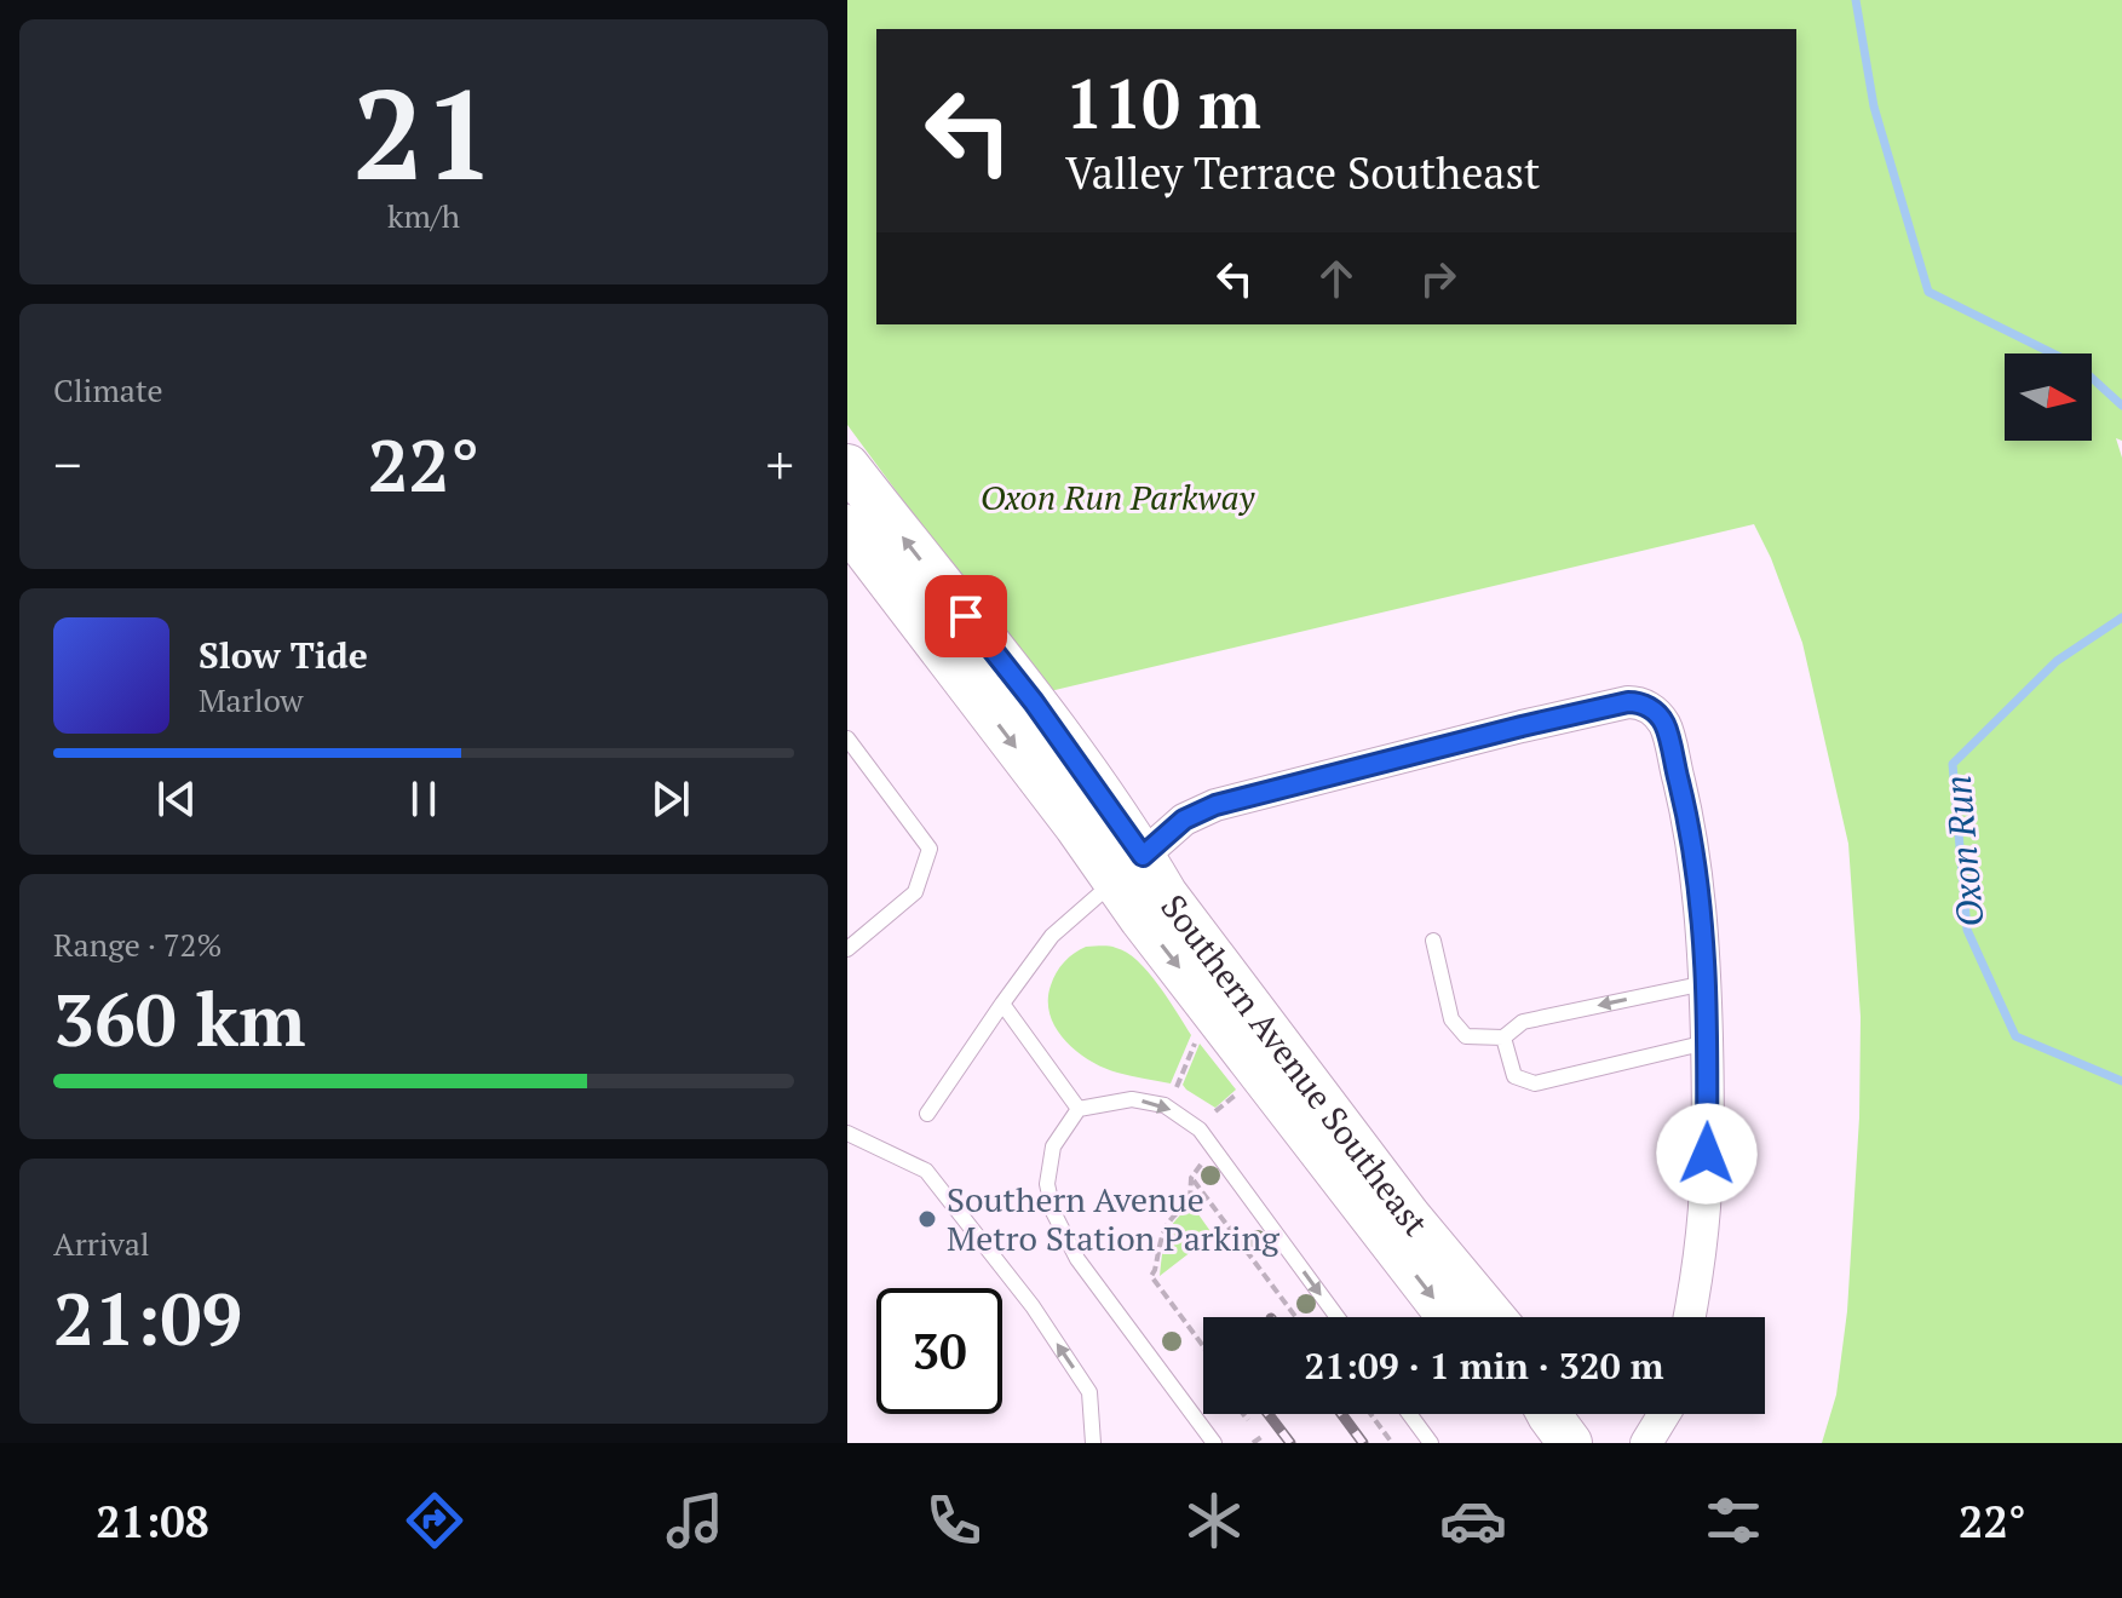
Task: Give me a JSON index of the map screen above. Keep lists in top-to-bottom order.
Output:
{
  "streets": {
    "main road": ["Southern Avenue Southeast"]
  },
  "water": ["Oxon Run"],
  "parks": ["Oxon Run Parkway"],
  "places": ["Southern Avenue Metro Station Parking"],
  "north": "right",
  "page": {
    "tile": [
      ["21", "km/h"],
      "Climate",
      ["Range · 72%", "360 km"],
      ["Arrival", "21:09"]
    ],
    "turn": ["110 m", "Valley Terrace Southeast"],
    "heat": ["−", "22°", "+"],
    "song": ["Slow Tide", "Marlow"],
    "limit": "30",
    "trip": "21:09 · 1 min · 320 m",
    "tabs": ["21:08", "22°"]
  }
}
